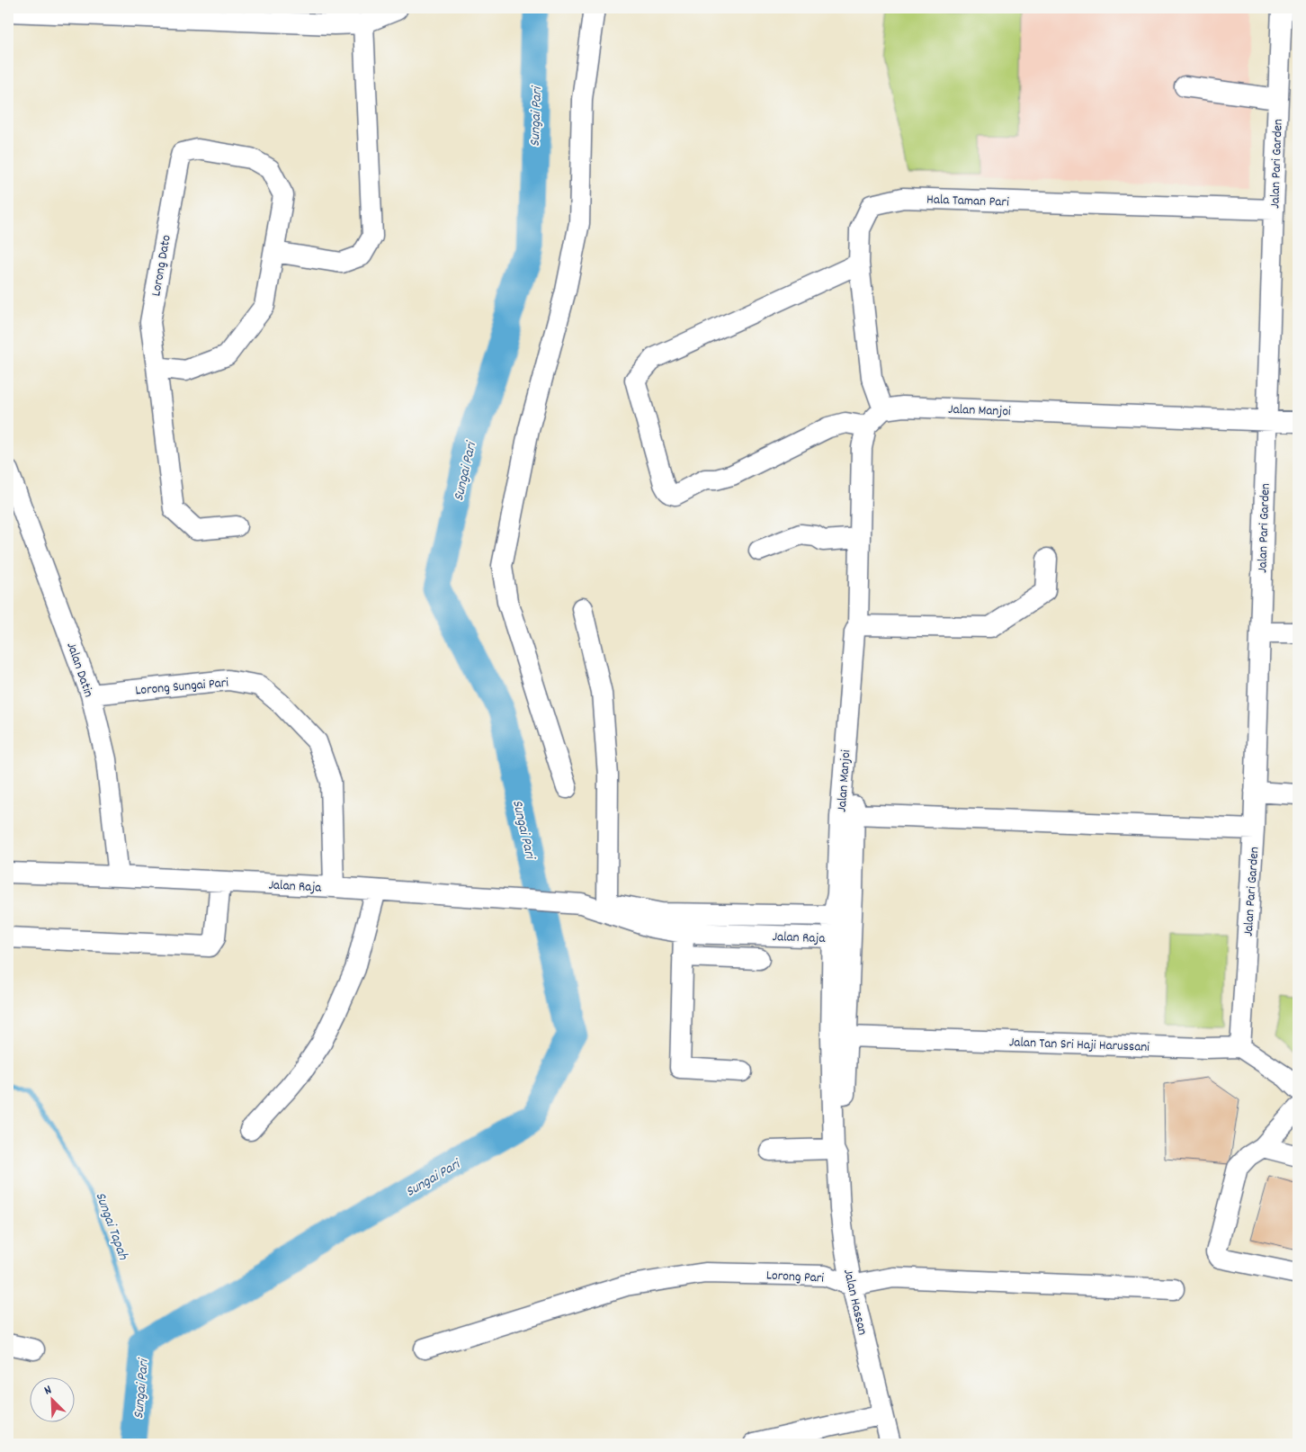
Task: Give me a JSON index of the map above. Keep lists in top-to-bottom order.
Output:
{
  "streets": {
    "street": [
      "Jalan Pari Garden",
      "Hala Taman Pari",
      "Lorong Dato",
      "Jalan Manjoi",
      "Jalan Datin",
      "Lorong Sungai Pari",
      "Jalan Raja",
      "Jalan Tan Sri Haji Harussani",
      "Lorong Pari",
      "Jalan Hassan"
    ]
  },
  "crossings": [
    ["Jalan Pari Garden", "Hala Taman Pari"],
    ["Jalan Pari Garden", "Jalan Manjoi"],
    ["Jalan Pari Garden", "Jalan Tan Sri Haji Harussani"],
    ["Hala Taman Pari", "Jalan Manjoi"],
    ["Jalan Manjoi", "Jalan Raja"],
    ["Jalan Manjoi", "Jalan Hassan"],
    ["Jalan Datin", "Lorong Sungai Pari"],
    ["Jalan Datin", "Jalan Raja"],
    ["Lorong Sungai Pari", "Jalan Raja"],
    ["Jalan Raja", "Jalan Hassan"],
    ["Jalan Tan Sri Haji Harussani", "Jalan Hassan"],
    ["Lorong Pari", "Jalan Hassan"]
  ],
  "water": ["Sungai Pari", "Sungai Tapah"],
  "north": "top left"
}
